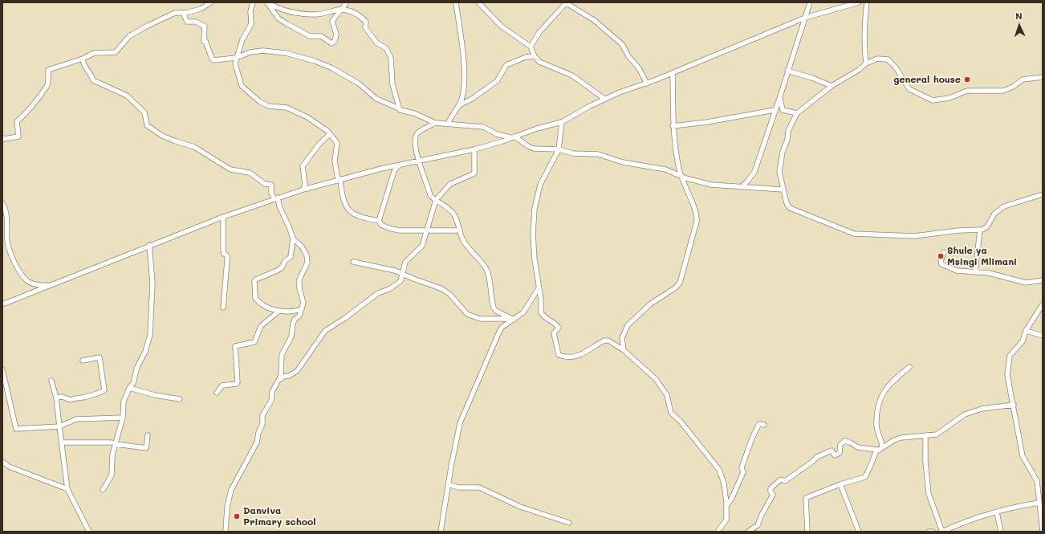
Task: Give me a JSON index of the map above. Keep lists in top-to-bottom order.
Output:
{
  "places": ["general house", "Shule ya Msingi Mlimani", "Danviva Primary school"],
  "north": "top"
}
